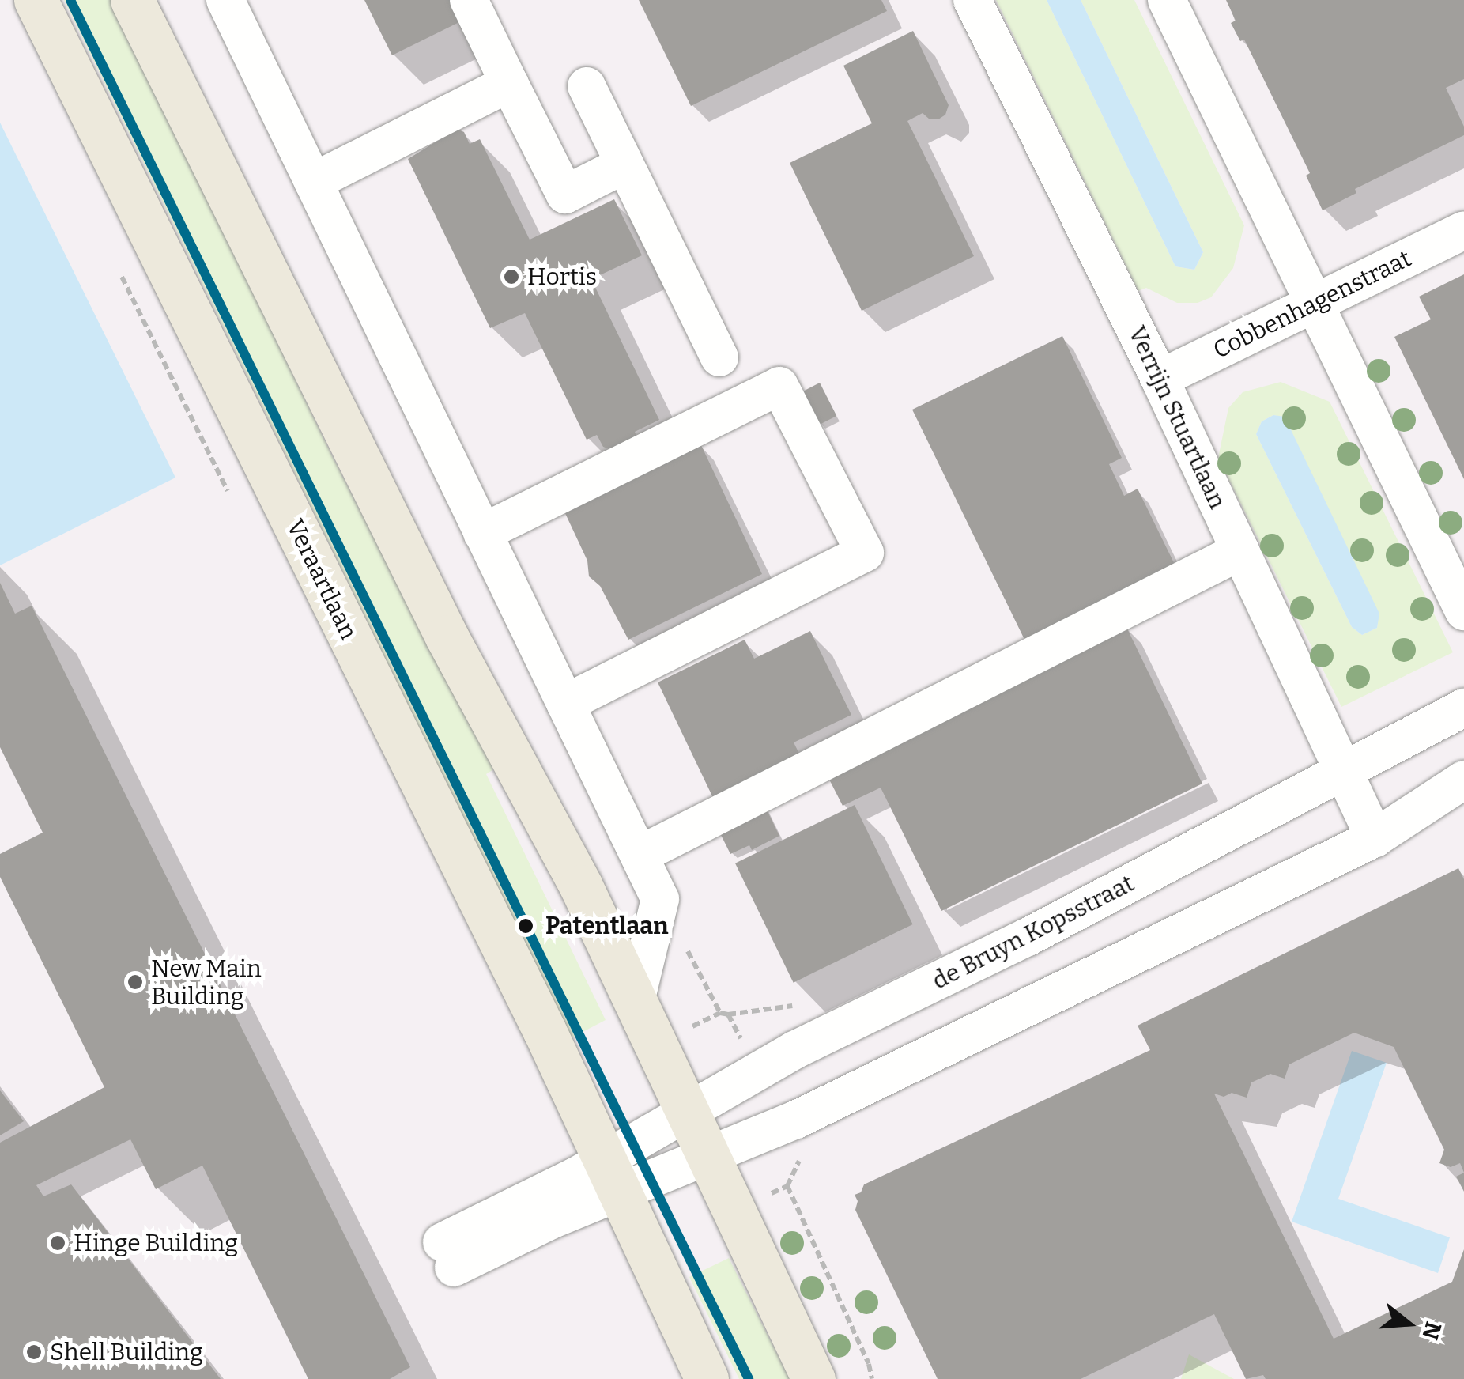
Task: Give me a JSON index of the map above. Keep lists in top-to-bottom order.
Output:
{
  "streets": {
    "main road": ["Veraartlaan"],
    "street": ["Cobbenhagenstraat", "Verrijn Stuartlaan", "de Bruyn Kopsstraat"]
  },
  "crossings": [
    ["Cobbenhagenstraat", "Verrijn Stuartlaan"],
    ["Verrijn Stuartlaan", "de Bruyn Kopsstraat"],
    ["Veraartlaan", "de Bruyn Kopsstraat"]
  ],
  "places": [
    "Hortis",
    "Patentlaan",
    "New Main Building",
    "Hinge Building",
    "Shell Building"
  ],
  "north": "right"
}
